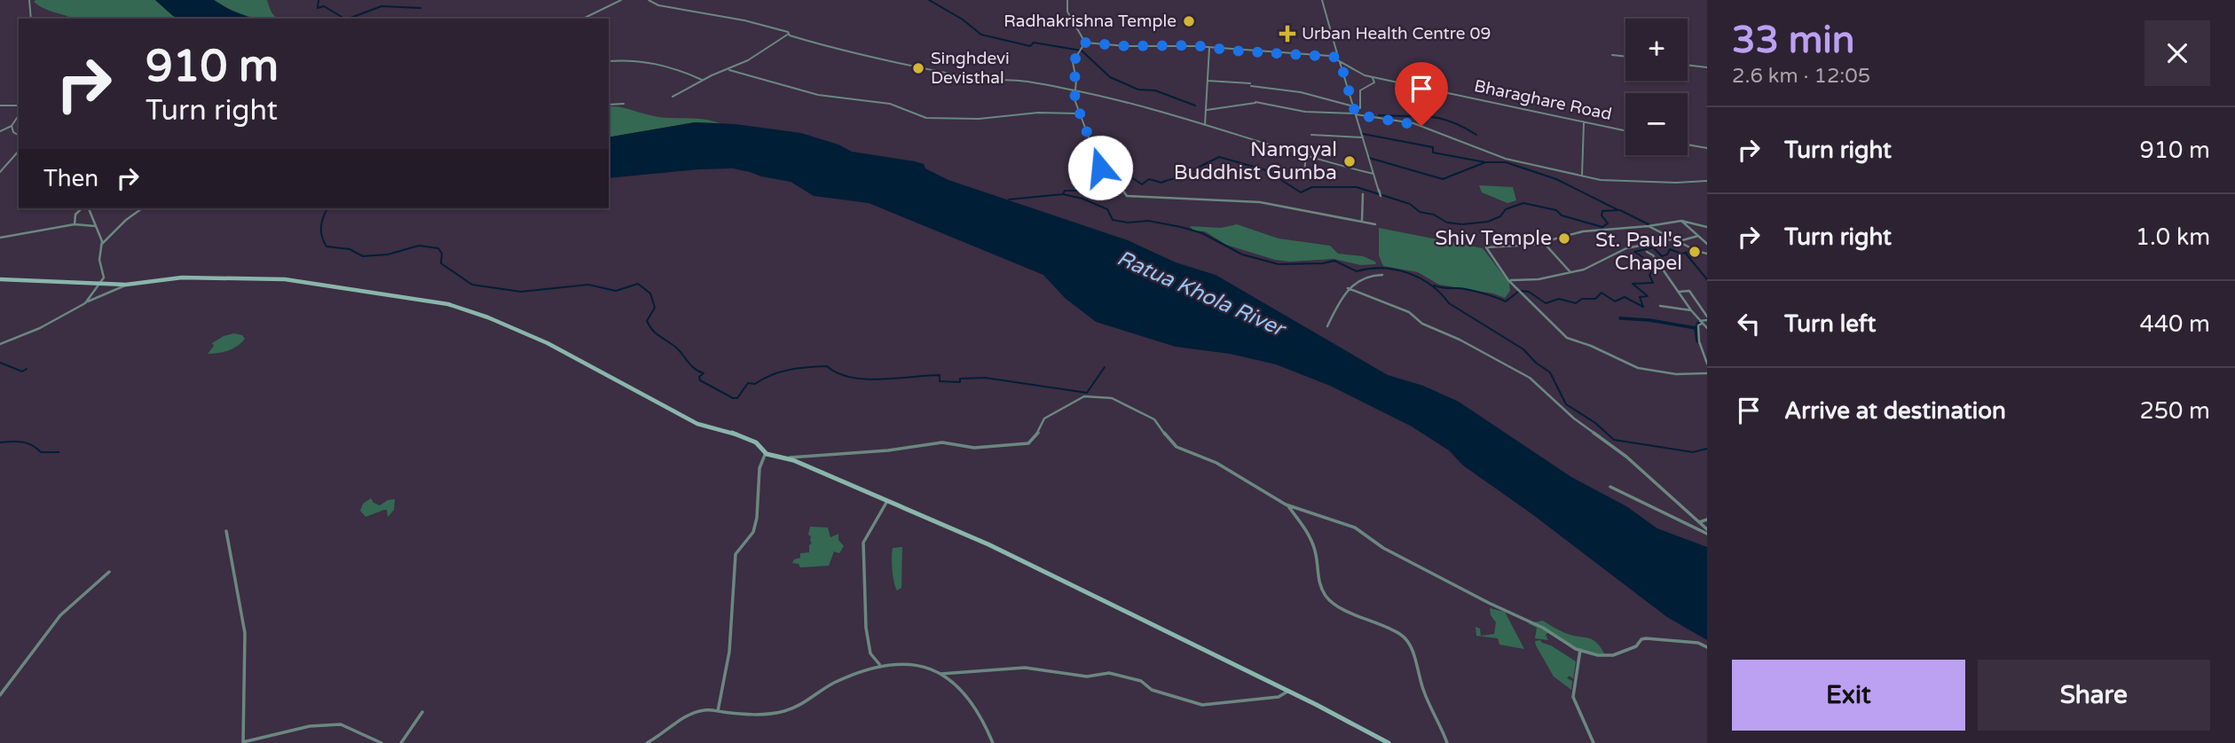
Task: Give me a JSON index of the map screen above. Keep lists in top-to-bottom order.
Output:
{
  "streets": {
    "street": ["Bharaghare Road"]
  },
  "water": ["Ratua Khola River"],
  "places": {
    "other": [
      "Radhakrishna Temple",
      "Singhdevi Devisthal",
      "Namgyal Buddhist Gumba",
      "Shiv Temple",
      "St. Paul's Chapel"
    ],
    "health": ["Urban Health Centre 09"]
  },
  "page": {
    "heading": ["33 min", "2.6 km · 12:05"],
    "map_buttons": ["+", "−"],
    "turn": ["910 m", "Turn right"],
    "list": [
      {
        "name": "Turn right",
        "value": "910 m"
      },
      {
        "name": "Turn right",
        "value": "1.0 km"
      },
      {
        "name": "Turn left",
        "value": "440 m"
      },
      {
        "name": "Arrive at destination",
        "value": "250 m"
      }
    ],
    "then": "Then",
    "buttons": ["Exit", "Share"]
  }
}
